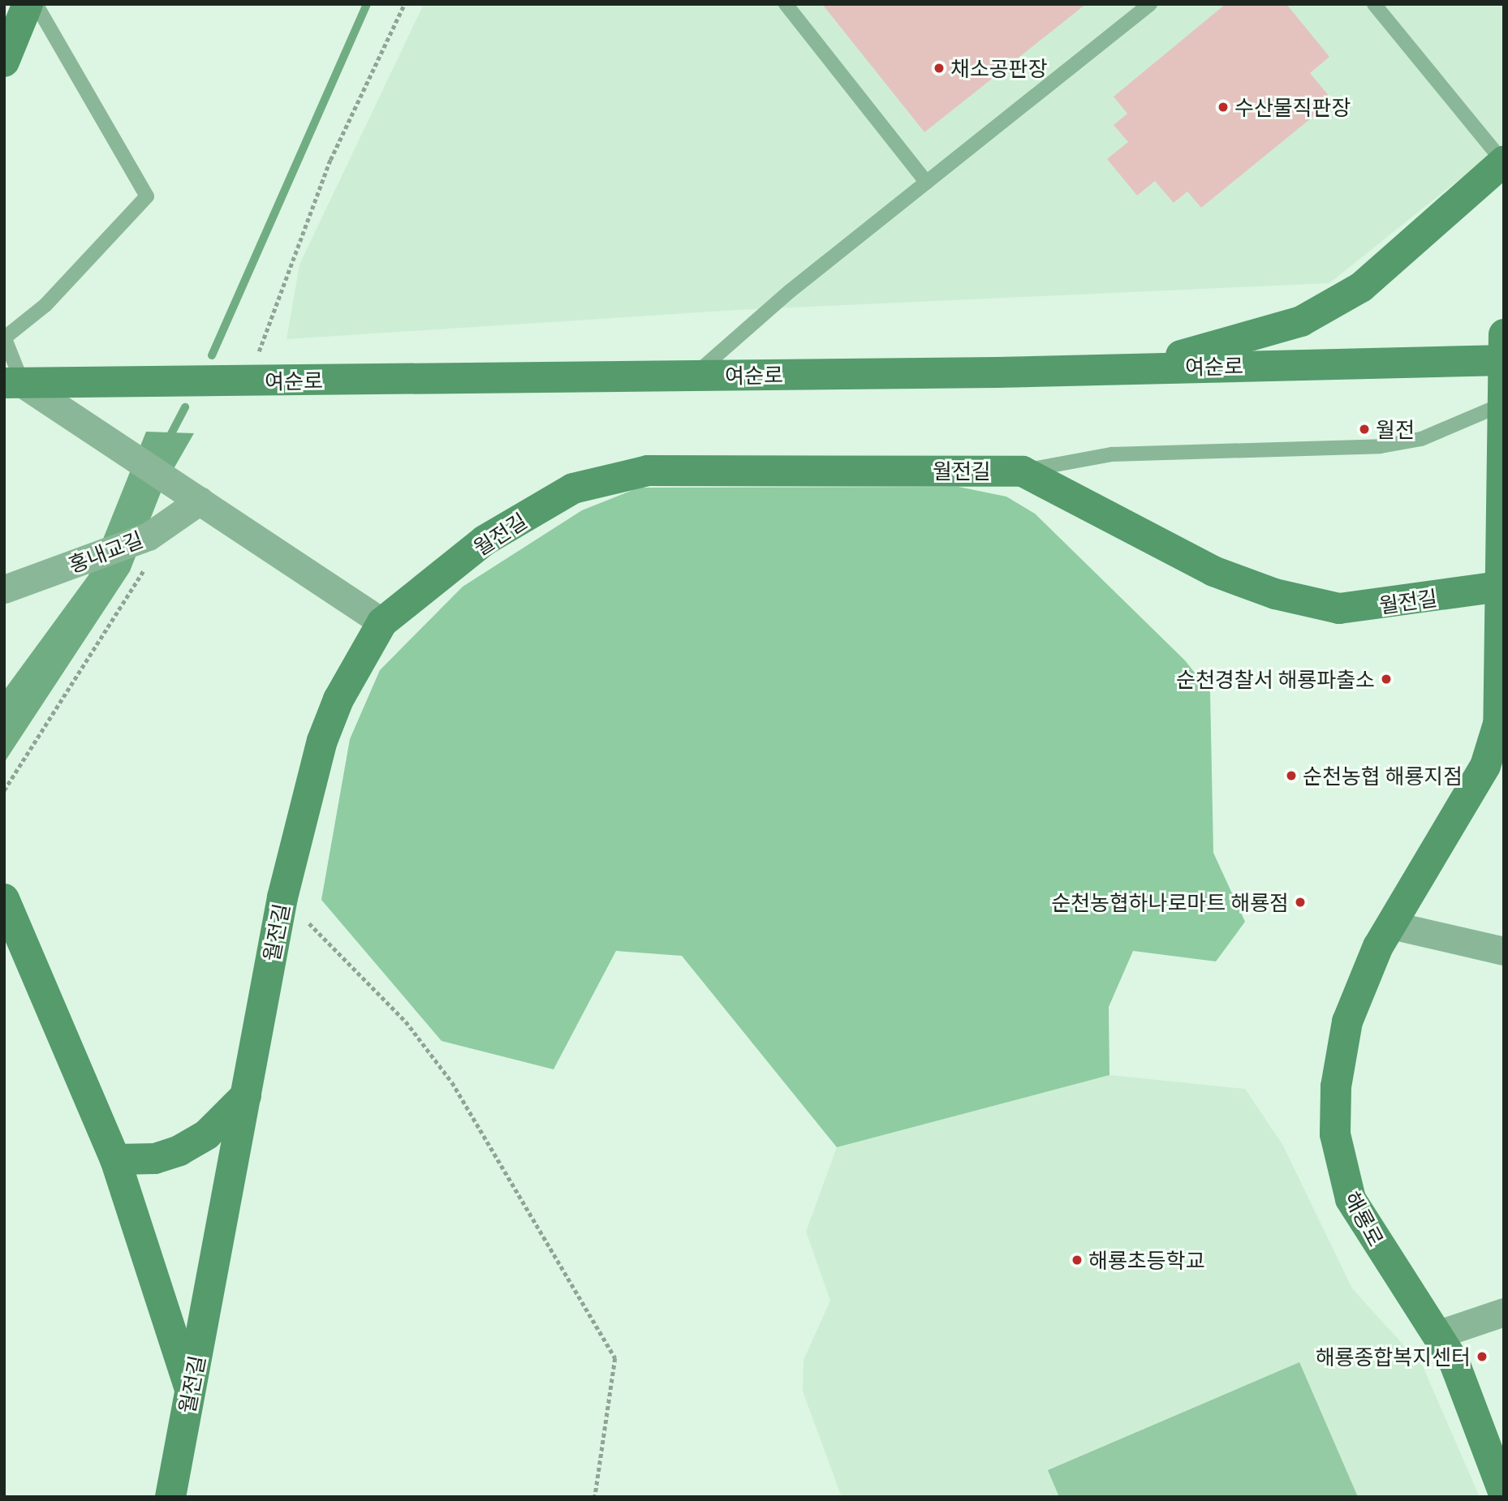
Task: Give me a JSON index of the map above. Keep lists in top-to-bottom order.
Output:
{
  "streets": {
    "street": [
      "여순로",
      "월전길",
      "홍내교길",
      "해룡로"
    ]
  },
  "crossings": [
    ["여순로", "해룡로"],
    ["월전길", "해룡로"]
  ],
  "places": [
    "채소공판장",
    "수산물직판장",
    "월전",
    "순천경찰서 해룡파출소",
    "순천농협 해룡지점",
    "순천농협하나로마트 해룡점",
    "해룡초등학교",
    "해룡종합복지센터"
  ]
}
